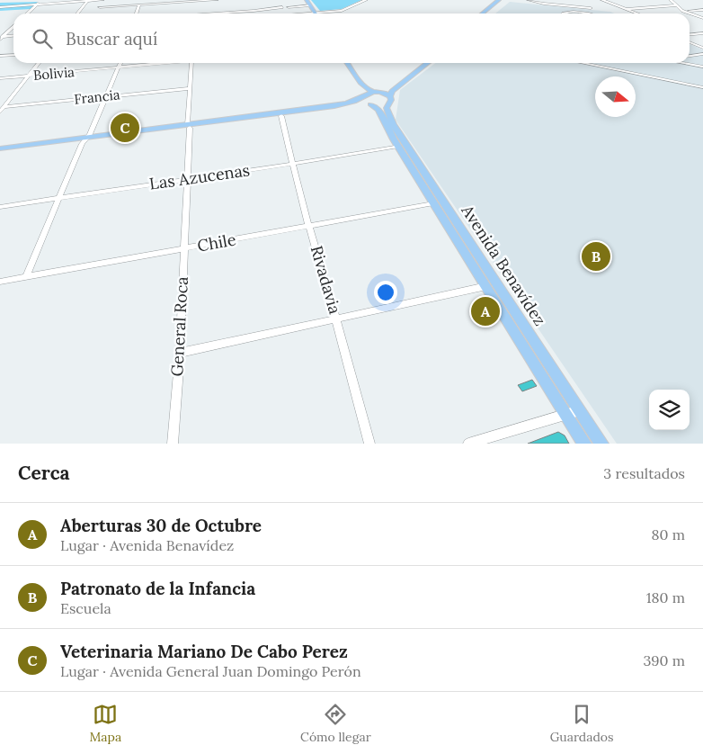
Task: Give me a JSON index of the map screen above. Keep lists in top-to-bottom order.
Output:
{
  "streets": {
    "main road": ["Avenida Benavídez"],
    "street": [
      "Bolivia",
      "Francia",
      "Las Azucenas",
      "Chile",
      "Rivadavia",
      "General Roca"
    ]
  },
  "crossings": [
    ["Francia", "General Roca"],
    ["Las Azucenas", "Avenida Benavídez"],
    ["Las Azucenas", "Rivadavia"],
    ["Las Azucenas", "General Roca"],
    ["Chile", "Avenida Benavídez"],
    ["Chile", "Rivadavia"],
    ["Chile", "General Roca"]
  ],
  "north": "right",
  "page": {
    "search": "Buscar aquí",
    "pins": ["C", "B", "A"],
    "heading": ["Cerca", "3 resultados"],
    "list": [
      {
        "mark": "A",
        "name": "Aberturas 30 de Octubre",
        "note": "Lugar · Avenida Benavídez",
        "value": "80 m"
      },
      {
        "mark": "B",
        "name": "Patronato de la Infancia",
        "note": "Escuela",
        "value": "180 m"
      },
      {
        "mark": "C",
        "name": "Veterinaria Mariano De Cabo Perez",
        "note": "Lugar · Avenida General Juan Domingo Perón",
        "value": "390 m"
      }
    ],
    "nav": ["Mapa", "Cómo llegar", "Guardados"]
  }
}
